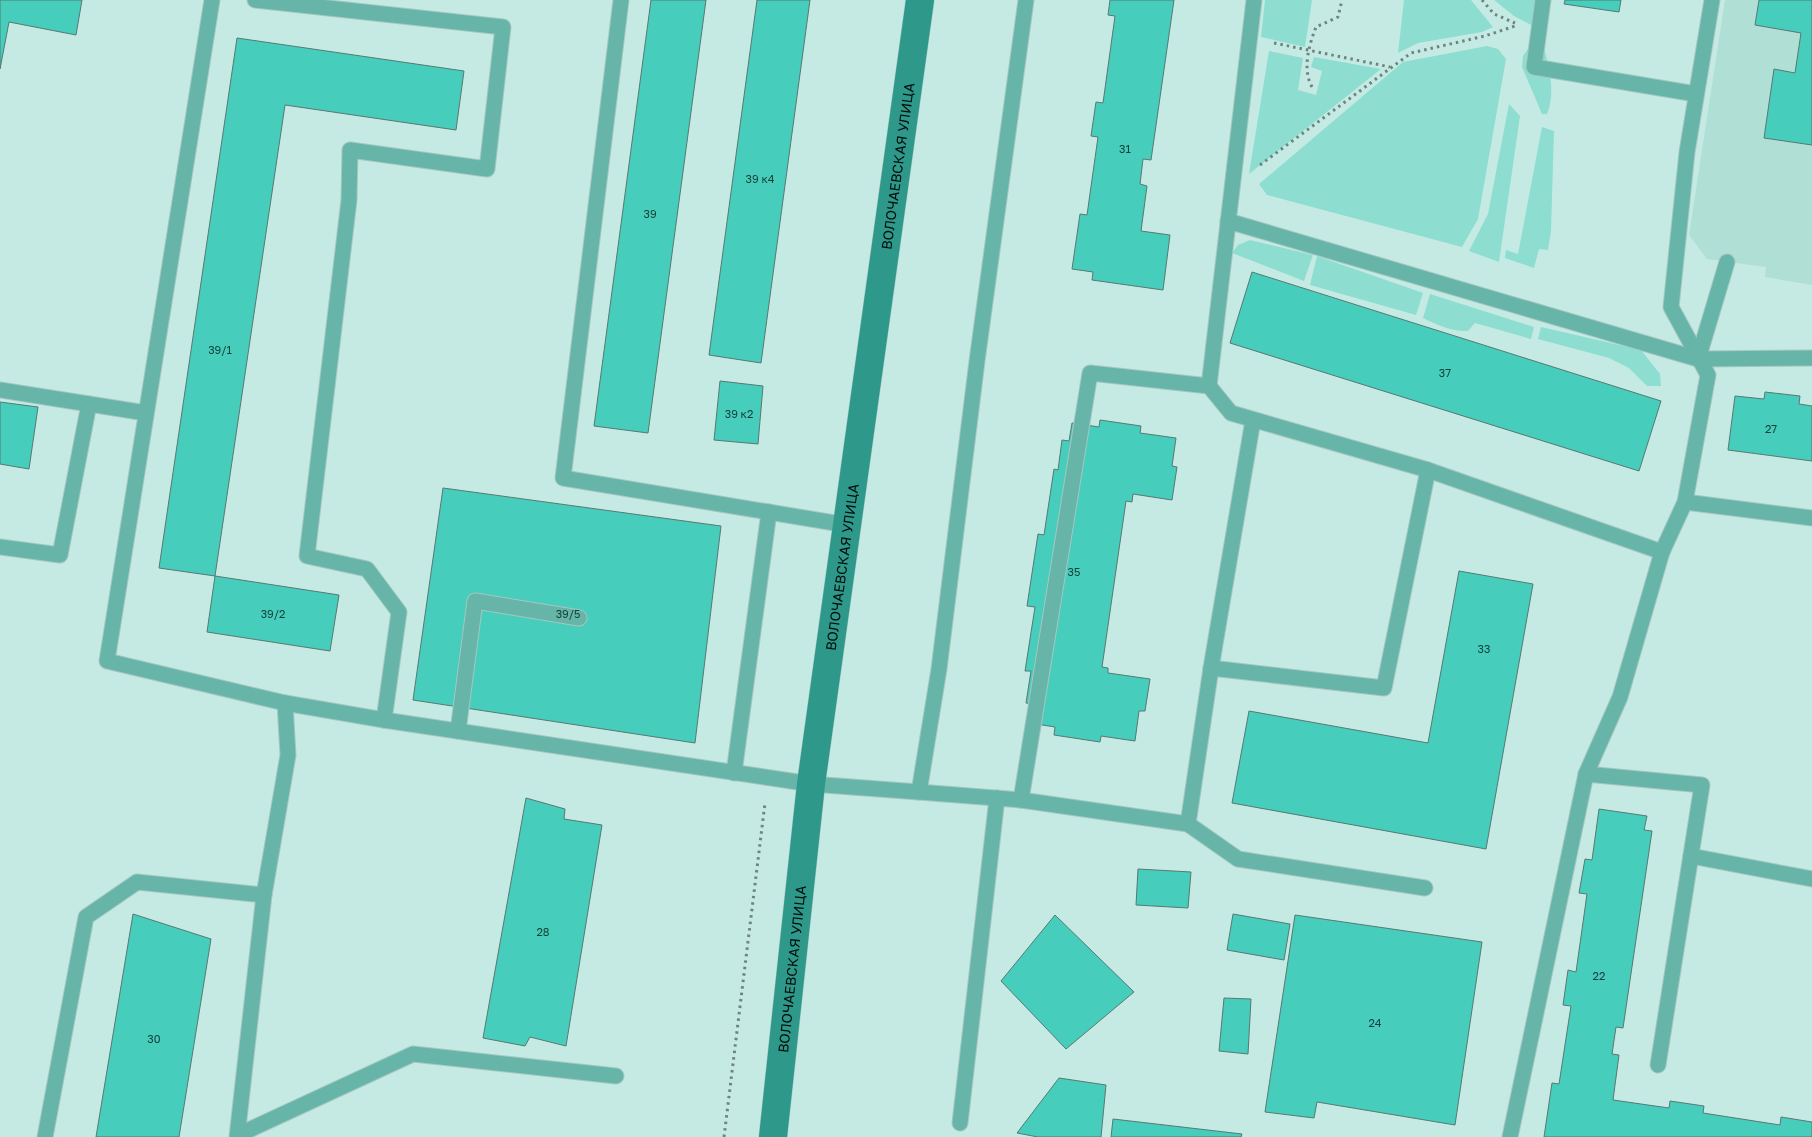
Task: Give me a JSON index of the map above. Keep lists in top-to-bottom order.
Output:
{
  "streets": {
    "street": ["ВОЛОЧАЕВСКАЯ УЛИЦА"]
  },
  "house_numbers": [
    "31",
    "39 к4",
    "39",
    "39/1",
    "37",
    "39 к2",
    "27",
    "35",
    "39/2",
    "39/5",
    "33",
    "28",
    "22",
    "24",
    "30"
  ]
}
